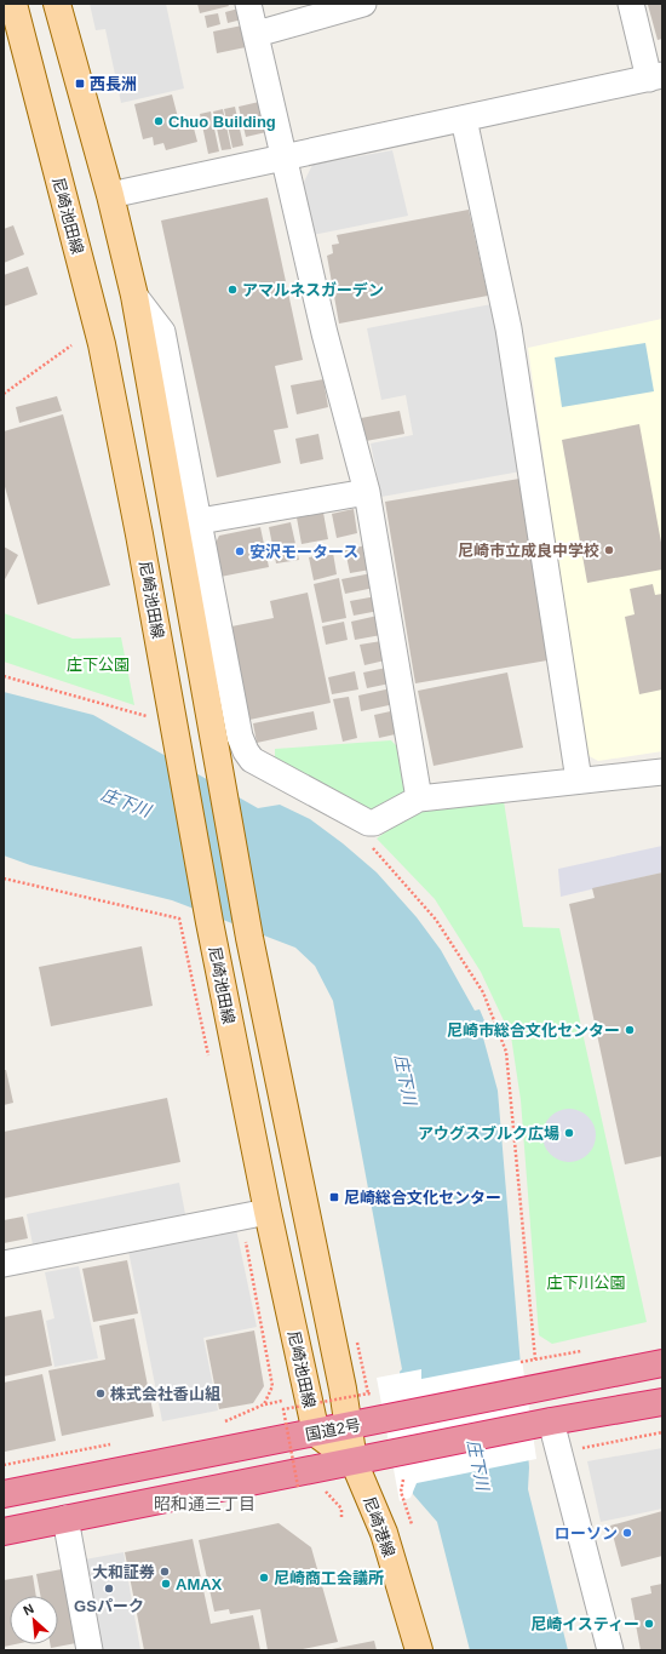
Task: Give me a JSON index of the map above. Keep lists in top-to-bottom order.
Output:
{
  "streets": {
    "highway": ["国道2号"],
    "main road": ["尼崎池田線", "尼崎港線"]
  },
  "crossings": [
    ["尼崎池田線", "国道2号"]
  ],
  "districts": ["昭和通三丁目"],
  "water": ["庄下川"],
  "parks": ["庄下公園", "庄下川公園"],
  "places": {
    "transit": ["西長洲", "尼崎総合文化センター"],
    "other": [
      "Chuo Building",
      "アマルネスガーデン",
      "尼崎市立成良中学校",
      "安沢モータース",
      "尼崎市総合文化センター",
      "アウグスブルク広場",
      "株式会社香山組",
      "ローソン",
      "大和証券",
      "尼崎商工会議所",
      "AMAX",
      "GSパーク",
      "尼崎イスティー"
    ]
  },
  "north": "top left"
}
